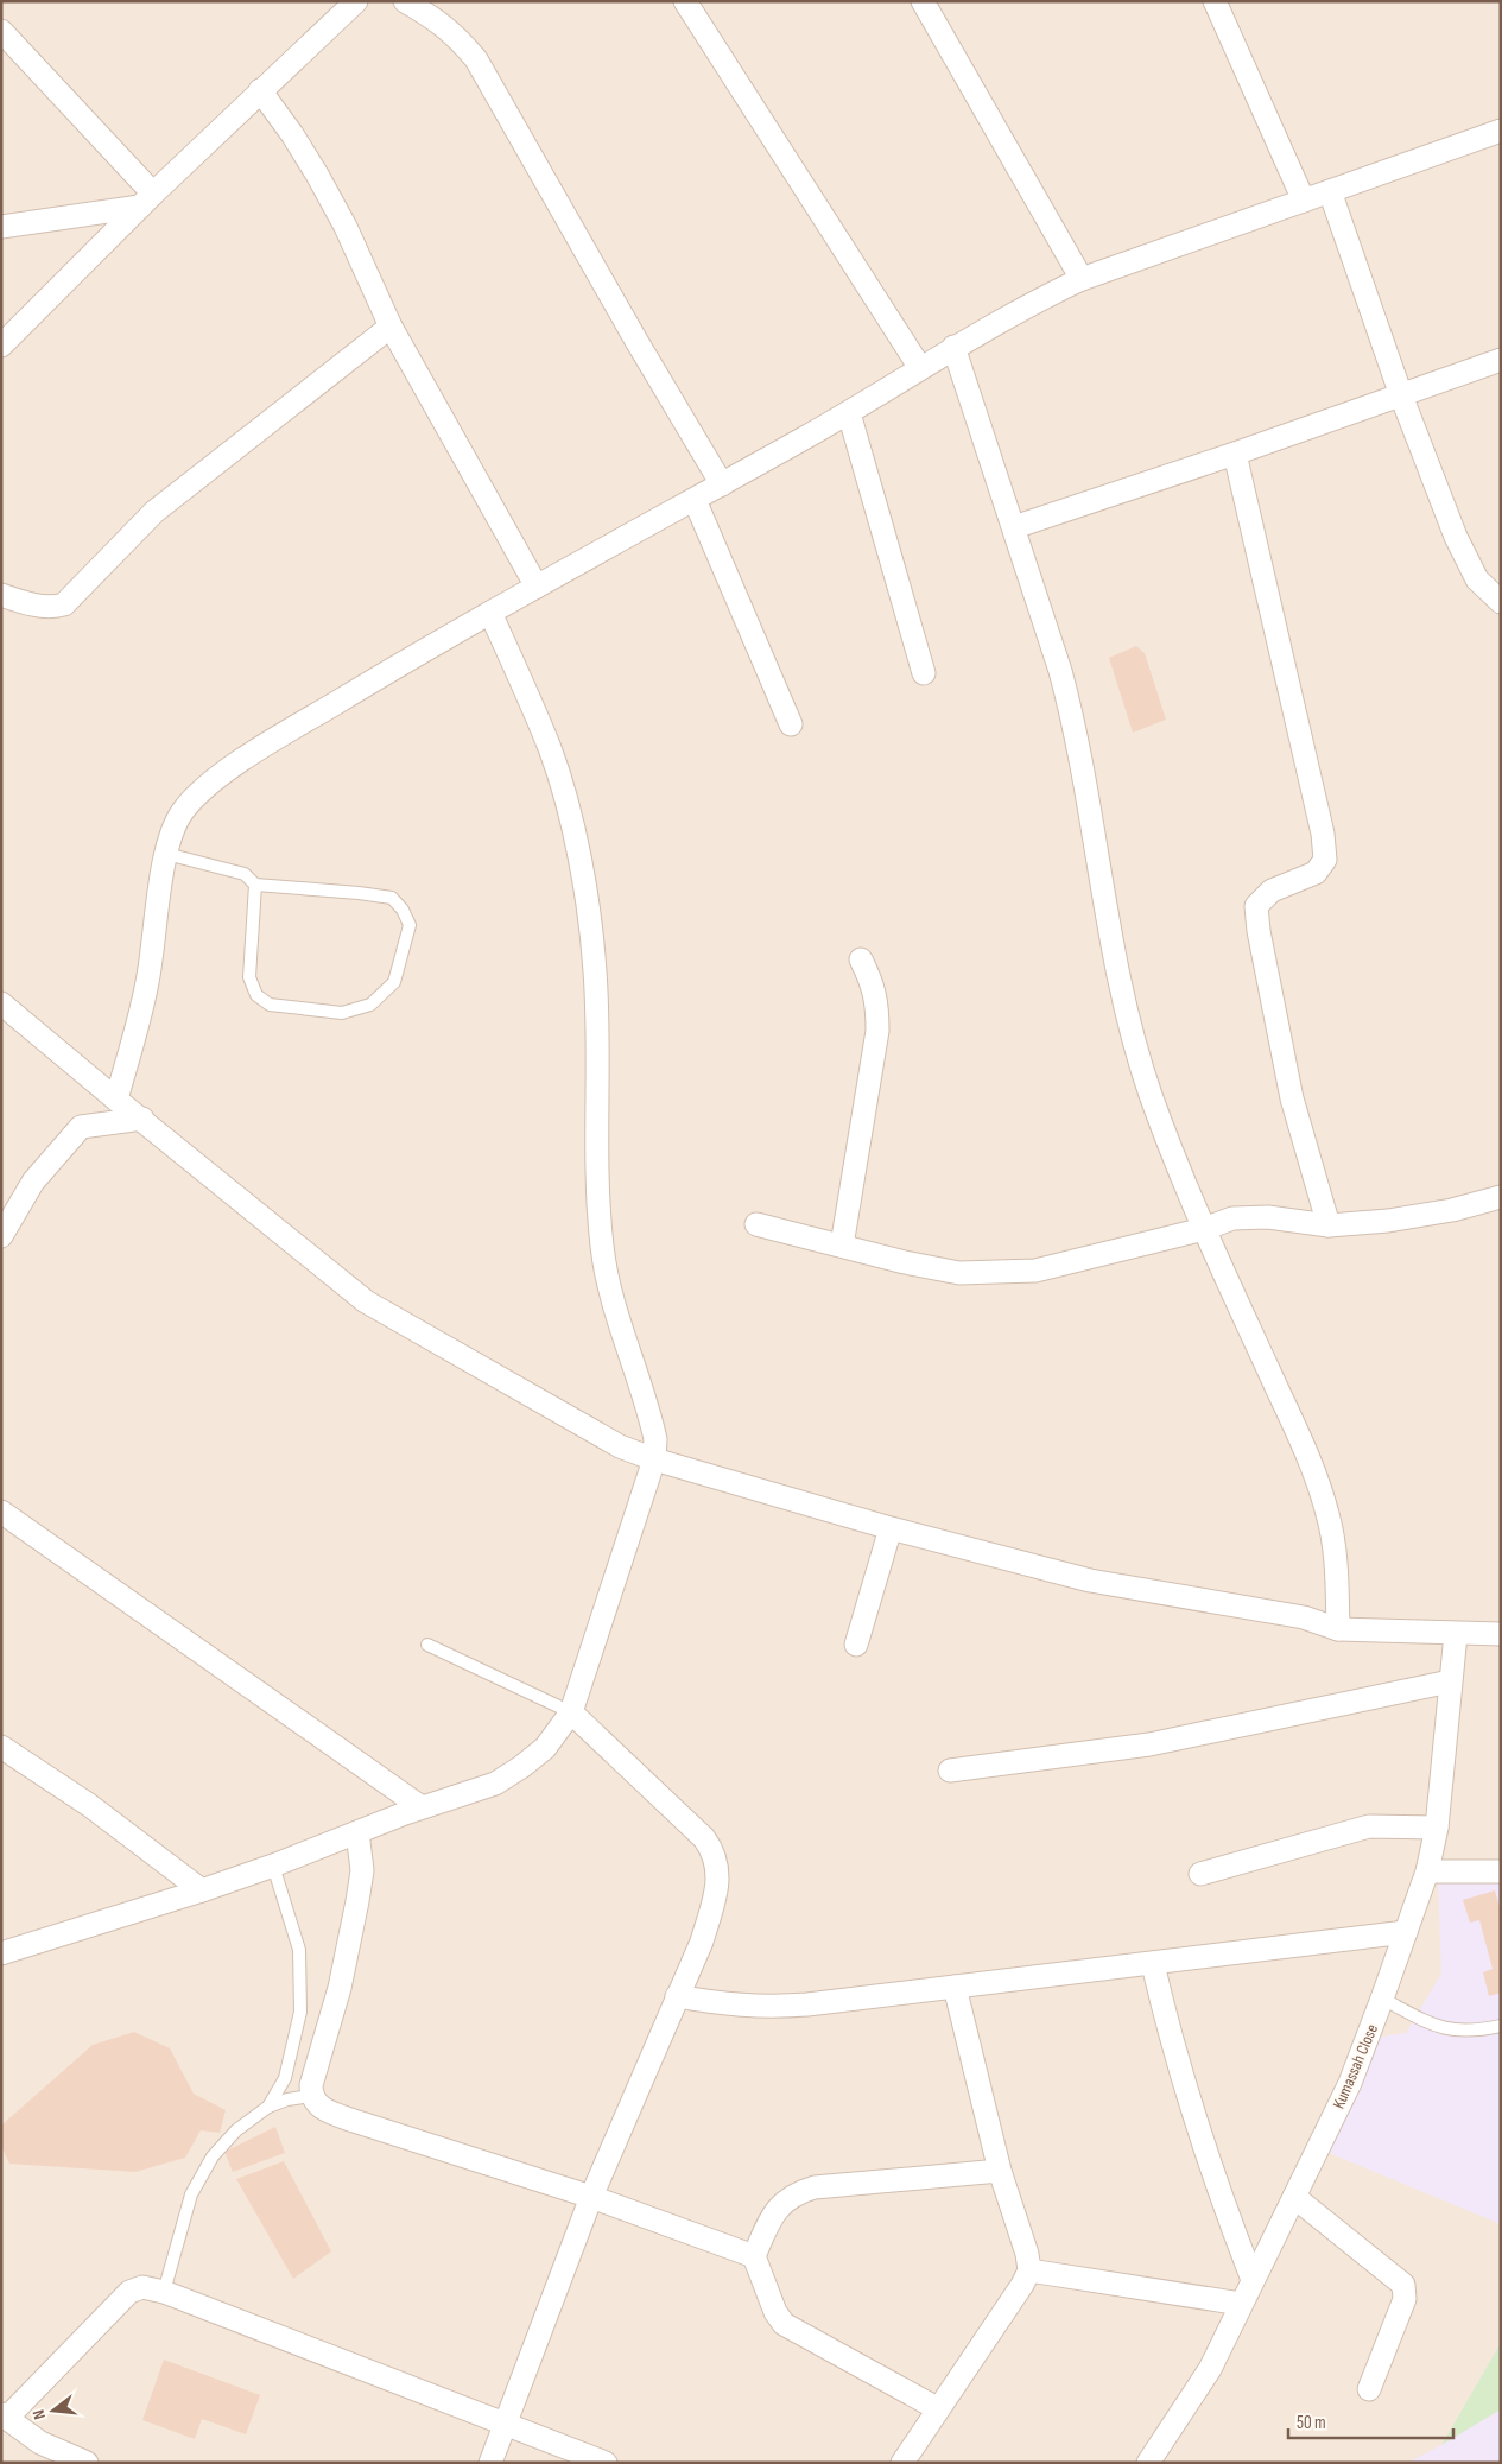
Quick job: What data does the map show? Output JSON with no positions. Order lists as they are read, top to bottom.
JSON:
{
  "streets": {
    "street": ["Kumassah Close"]
  },
  "scale_bar": "50 m",
  "north": "left"
}
